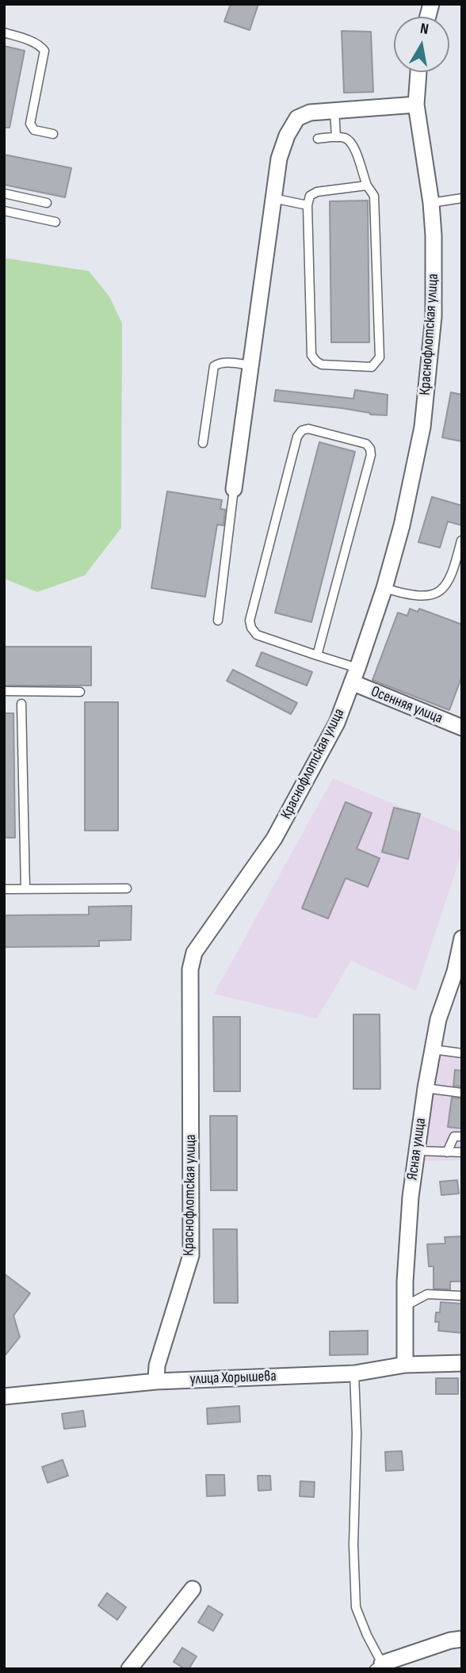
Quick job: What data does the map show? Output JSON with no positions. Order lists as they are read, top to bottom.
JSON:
{
  "streets": {
    "street": [
      "Краснофлотская улица",
      "Осенняя улица",
      "Ясная улица",
      "улица Хорышева"
    ]
  },
  "crossings": [
    ["Краснофлотская улица", "Осенняя улица"],
    ["Краснофлотская улица", "улица Хорышева"],
    ["Ясная улица", "улица Хорышева"]
  ],
  "north": "top"
}
